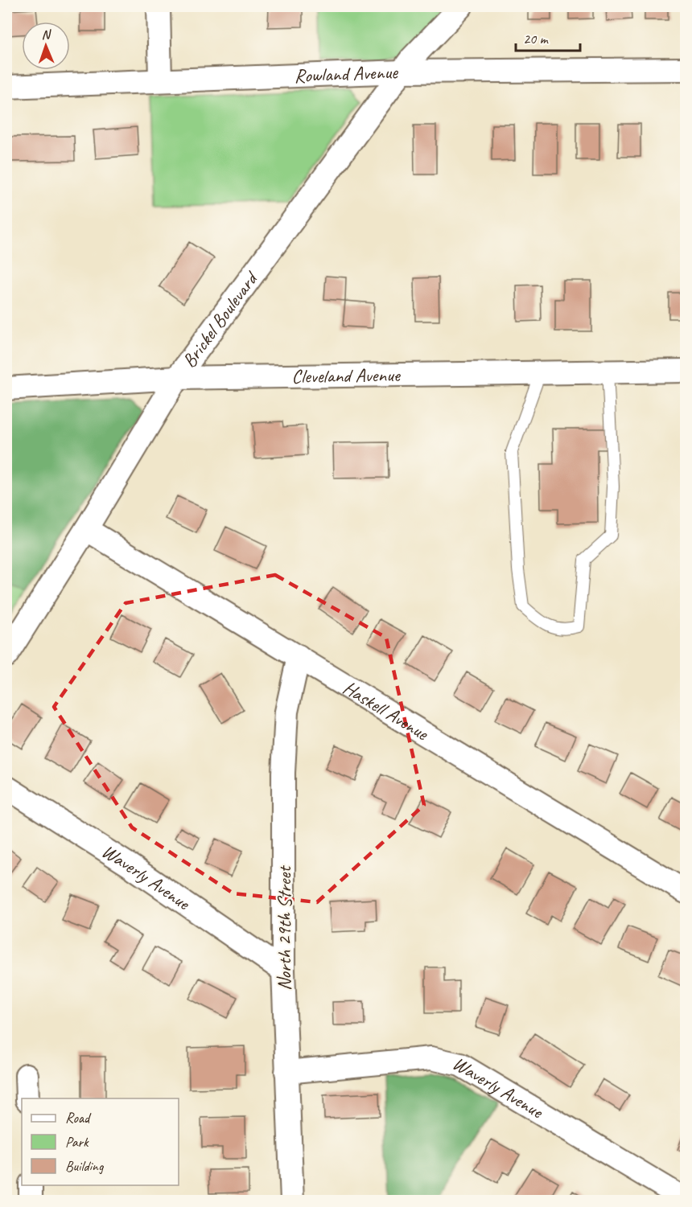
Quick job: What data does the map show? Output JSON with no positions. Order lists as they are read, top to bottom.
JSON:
{
  "streets": {
    "street": [
      "Rowland Avenue",
      "Brickel Boulevard",
      "Cleveland Avenue",
      "Haskell Avenue",
      "Waverly Avenue",
      "North 29th Street"
    ]
  },
  "crossings": [
    ["Rowland Avenue", "Brickel Boulevard"],
    ["Brickel Boulevard", "Cleveland Avenue"],
    ["Brickel Boulevard", "Haskell Avenue"],
    ["Haskell Avenue", "North 29th Street"],
    ["Waverly Avenue", "North 29th Street"]
  ],
  "legend": ["Road", "Park", "Building"],
  "scale_bar": "20 m",
  "north": "top"
}
